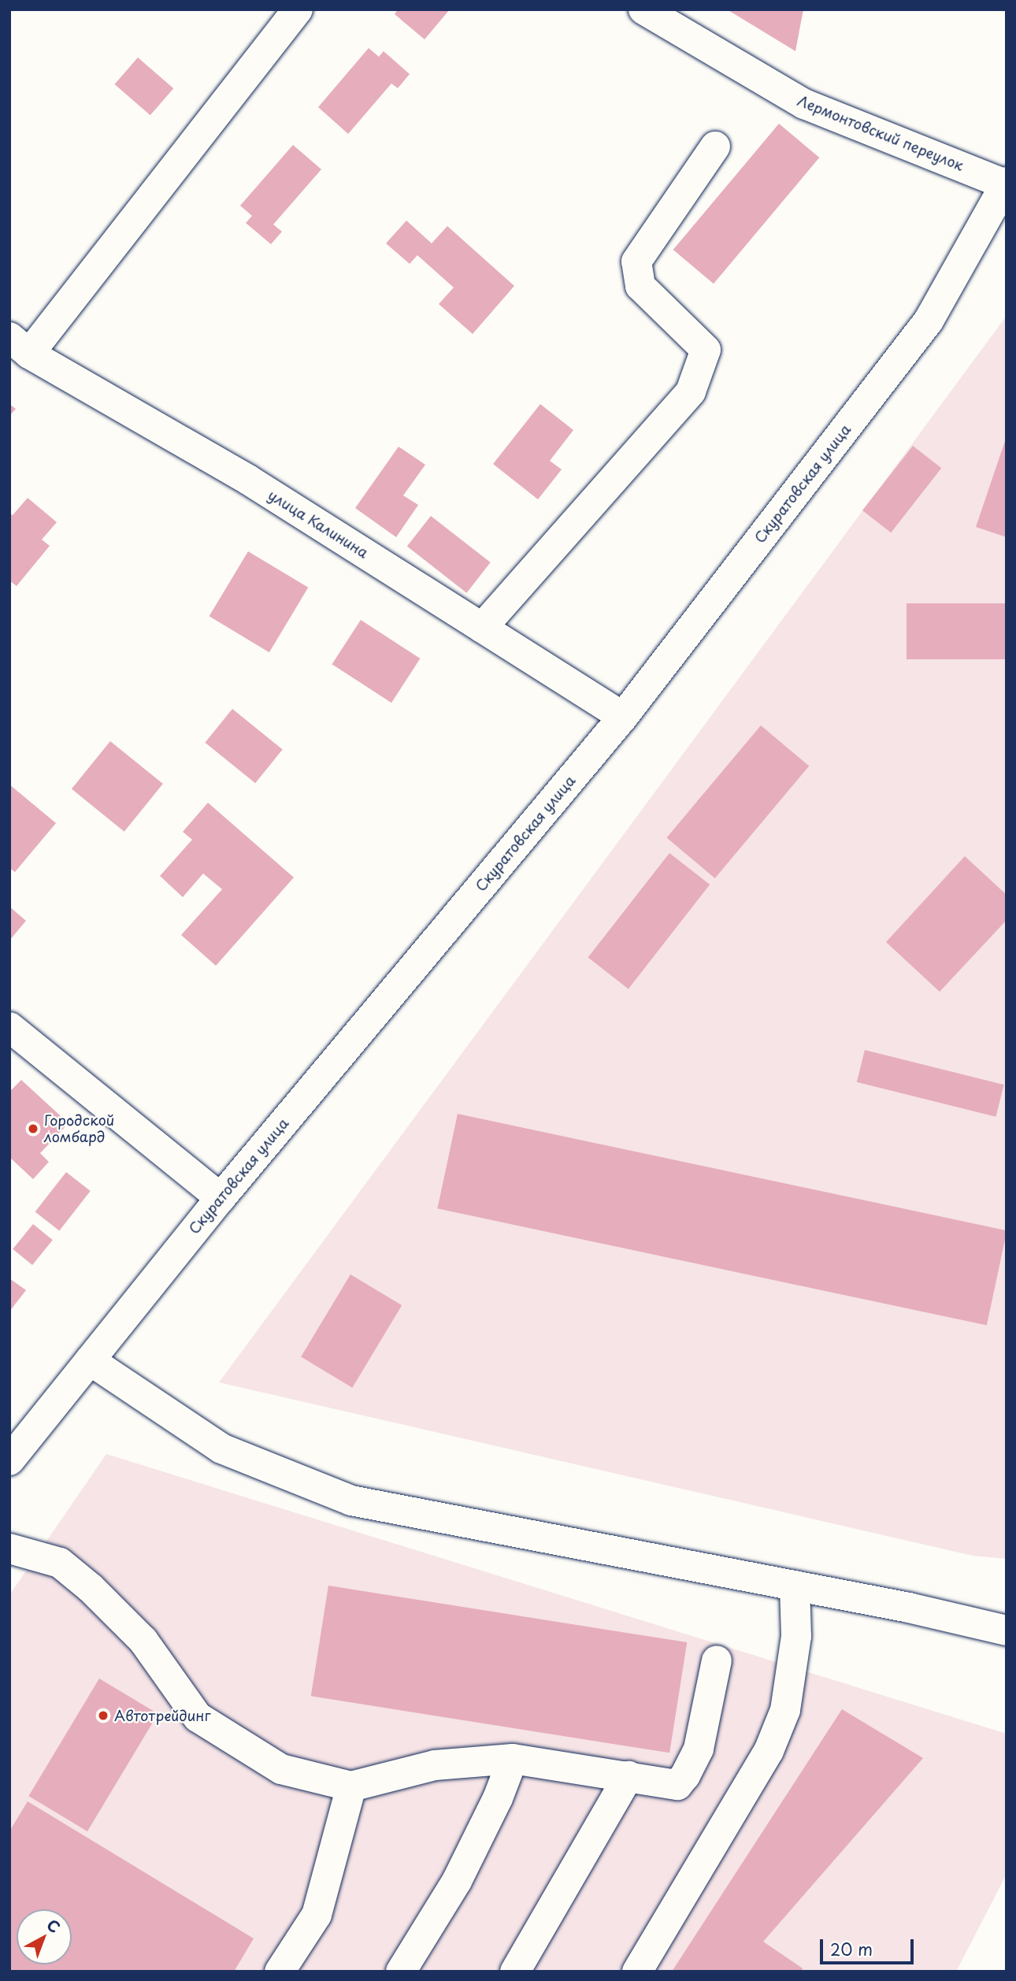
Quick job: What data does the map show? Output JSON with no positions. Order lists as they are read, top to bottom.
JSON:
{
  "streets": {
    "street": ["Лермонтовский переулок", "Скуратовская улица", "улица Калинина"]
  },
  "crossings": [
    ["Лермонтовский переулок", "Скуратовская улица"],
    ["Скуратовская улица", "улица Калинина"]
  ],
  "places": ["Городской ломбард", "Автотрейдинг"],
  "scale_bar": "20 m",
  "north": "top right"
}
